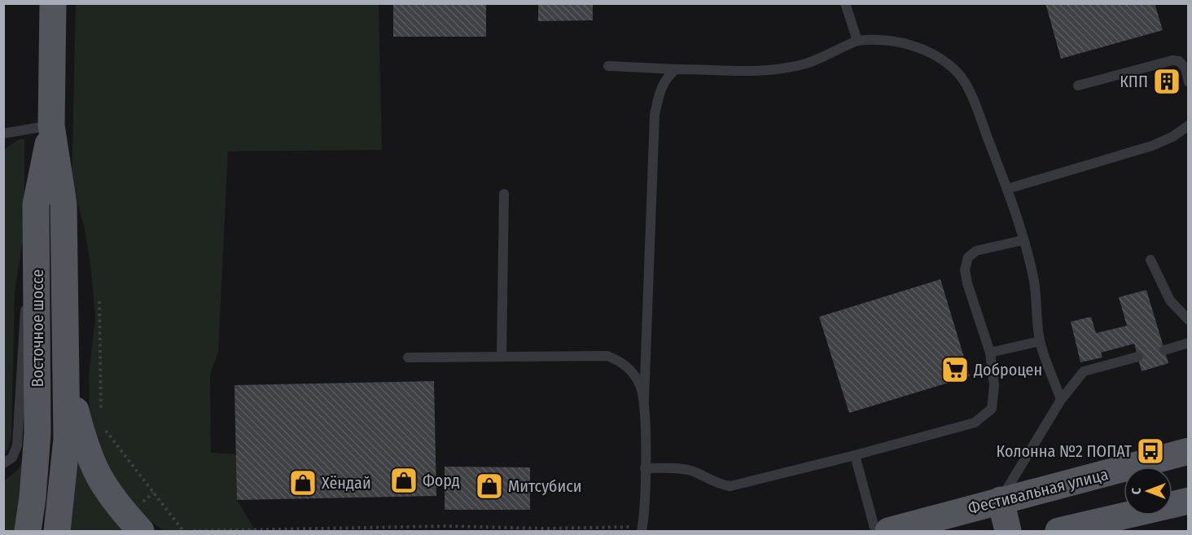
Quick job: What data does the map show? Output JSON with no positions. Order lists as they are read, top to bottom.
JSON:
{
  "streets": {
    "main road": ["Восточное шоссе", "Фестивальная улица"]
  },
  "places": {
    "building": ["КПП"],
    "supermarket": ["Доброцен"],
    "bus stop": ["Колонна №2 ПОПАТ"],
    "shop": ["Форд", "Хёндай", "Митсубиси"]
  },
  "north": "left"
}
